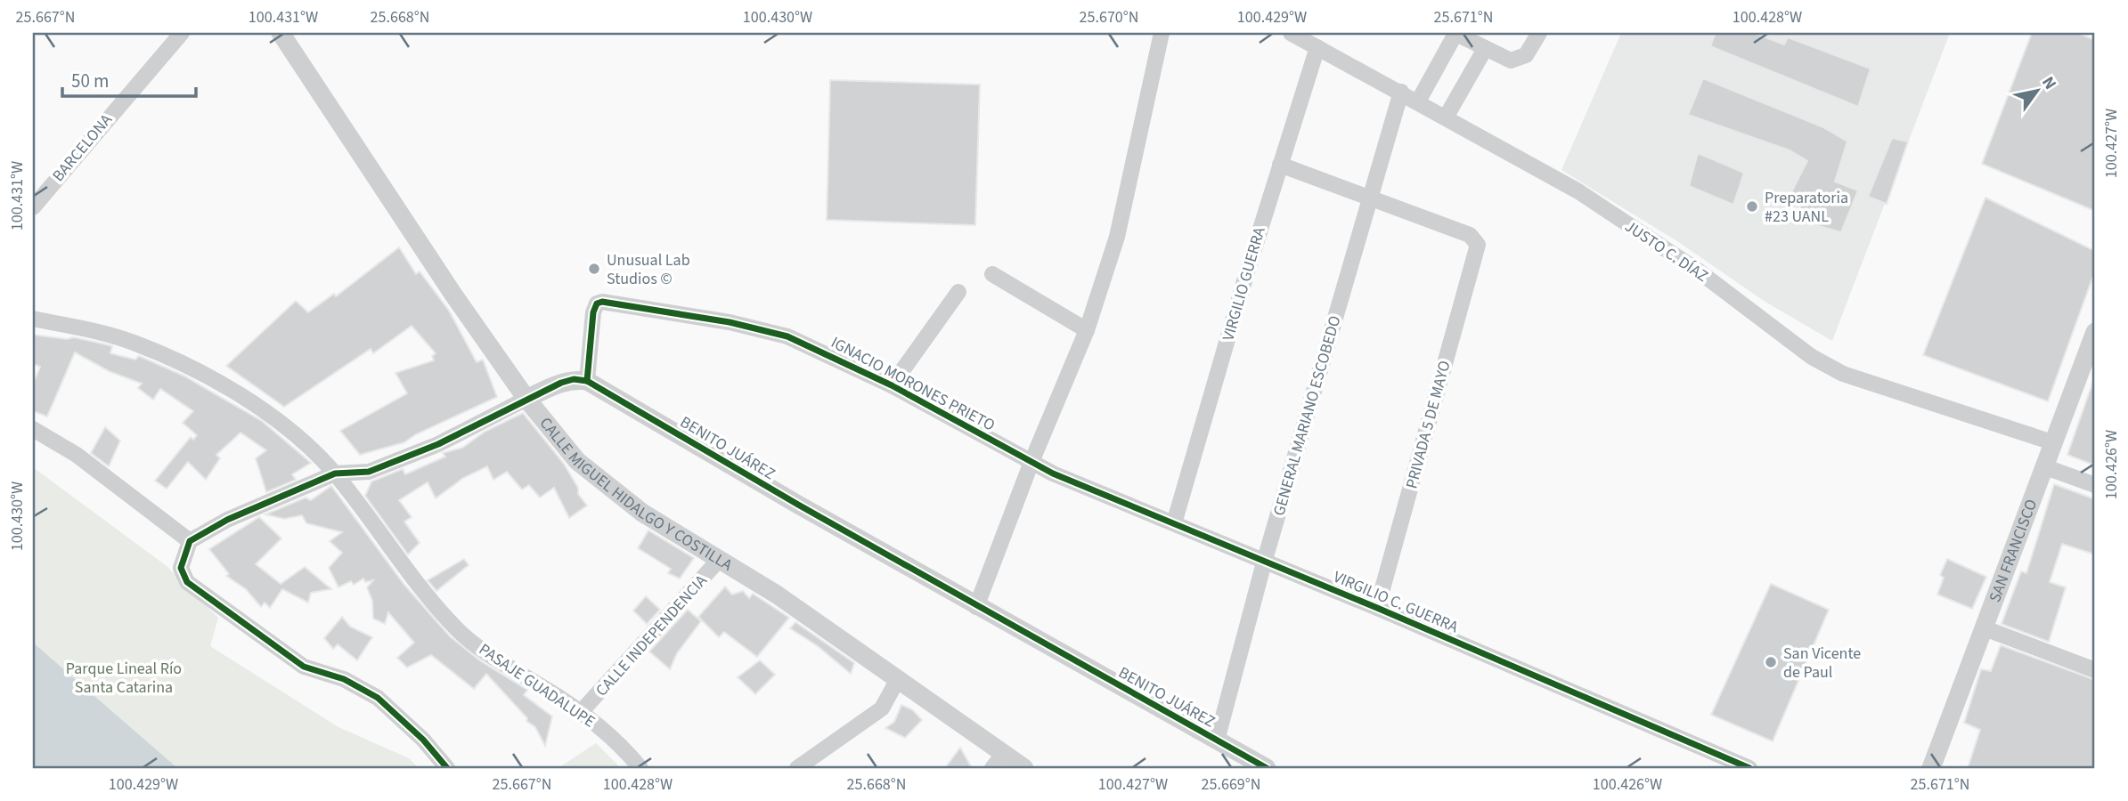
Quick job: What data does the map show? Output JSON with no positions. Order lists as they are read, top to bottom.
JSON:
{
  "streets": {
    "street": [
      "BARCELONA",
      "JUSTO C. DÍAZ",
      "VIRGILIO GUERRA",
      "IGNACIO MORONES PRIETO",
      "GENERAL MARIANO ESCOBEDO",
      "PRIVADA 5 DE MAYO",
      "BENITO JUÁREZ",
      "CALLE MIGUEL HIDALGO Y COSTILLA",
      "SAN FRANCISCO",
      "VIRGILIO C. GUERRA",
      "CALLE INDEPENDENCIA",
      "PASAJE GUADALUPE"
    ]
  },
  "crossings": [
    ["JUSTO C. DÍAZ", "VIRGILIO GUERRA"],
    ["JUSTO C. DÍAZ", "GENERAL MARIANO ESCOBEDO"],
    ["JUSTO C. DÍAZ", "SAN FRANCISCO"],
    ["VIRGILIO GUERRA", "VIRGILIO C. GUERRA"],
    ["IGNACIO MORONES PRIETO", "BENITO JUÁREZ"],
    ["IGNACIO MORONES PRIETO", "VIRGILIO C. GUERRA"],
    ["GENERAL MARIANO ESCOBEDO", "PRIVADA 5 DE MAYO"],
    ["GENERAL MARIANO ESCOBEDO", "BENITO JUÁREZ"],
    ["GENERAL MARIANO ESCOBEDO", "VIRGILIO C. GUERRA"],
    ["PRIVADA 5 DE MAYO", "VIRGILIO C. GUERRA"],
    ["CALLE MIGUEL HIDALGO Y COSTILLA", "CALLE INDEPENDENCIA"],
    ["CALLE INDEPENDENCIA", "PASAJE GUADALUPE"]
  ],
  "parks": ["Parque Lineal Río Santa Catarina"],
  "places": ["Preparatoria #23 UANL", "Unusual Lab Studios ©", "San Vicente de Paul"],
  "scale_bar": "50 m",
  "north": "top right",
  "coordinates": [
    "25.667°N",
    "100.431°W",
    "25.668°N",
    "100.430°W",
    "25.670°N",
    "100.429°W",
    "25.671°N",
    "100.428°W",
    "100.427°W",
    "100.426°W",
    "25.669°N"
  ]
}
